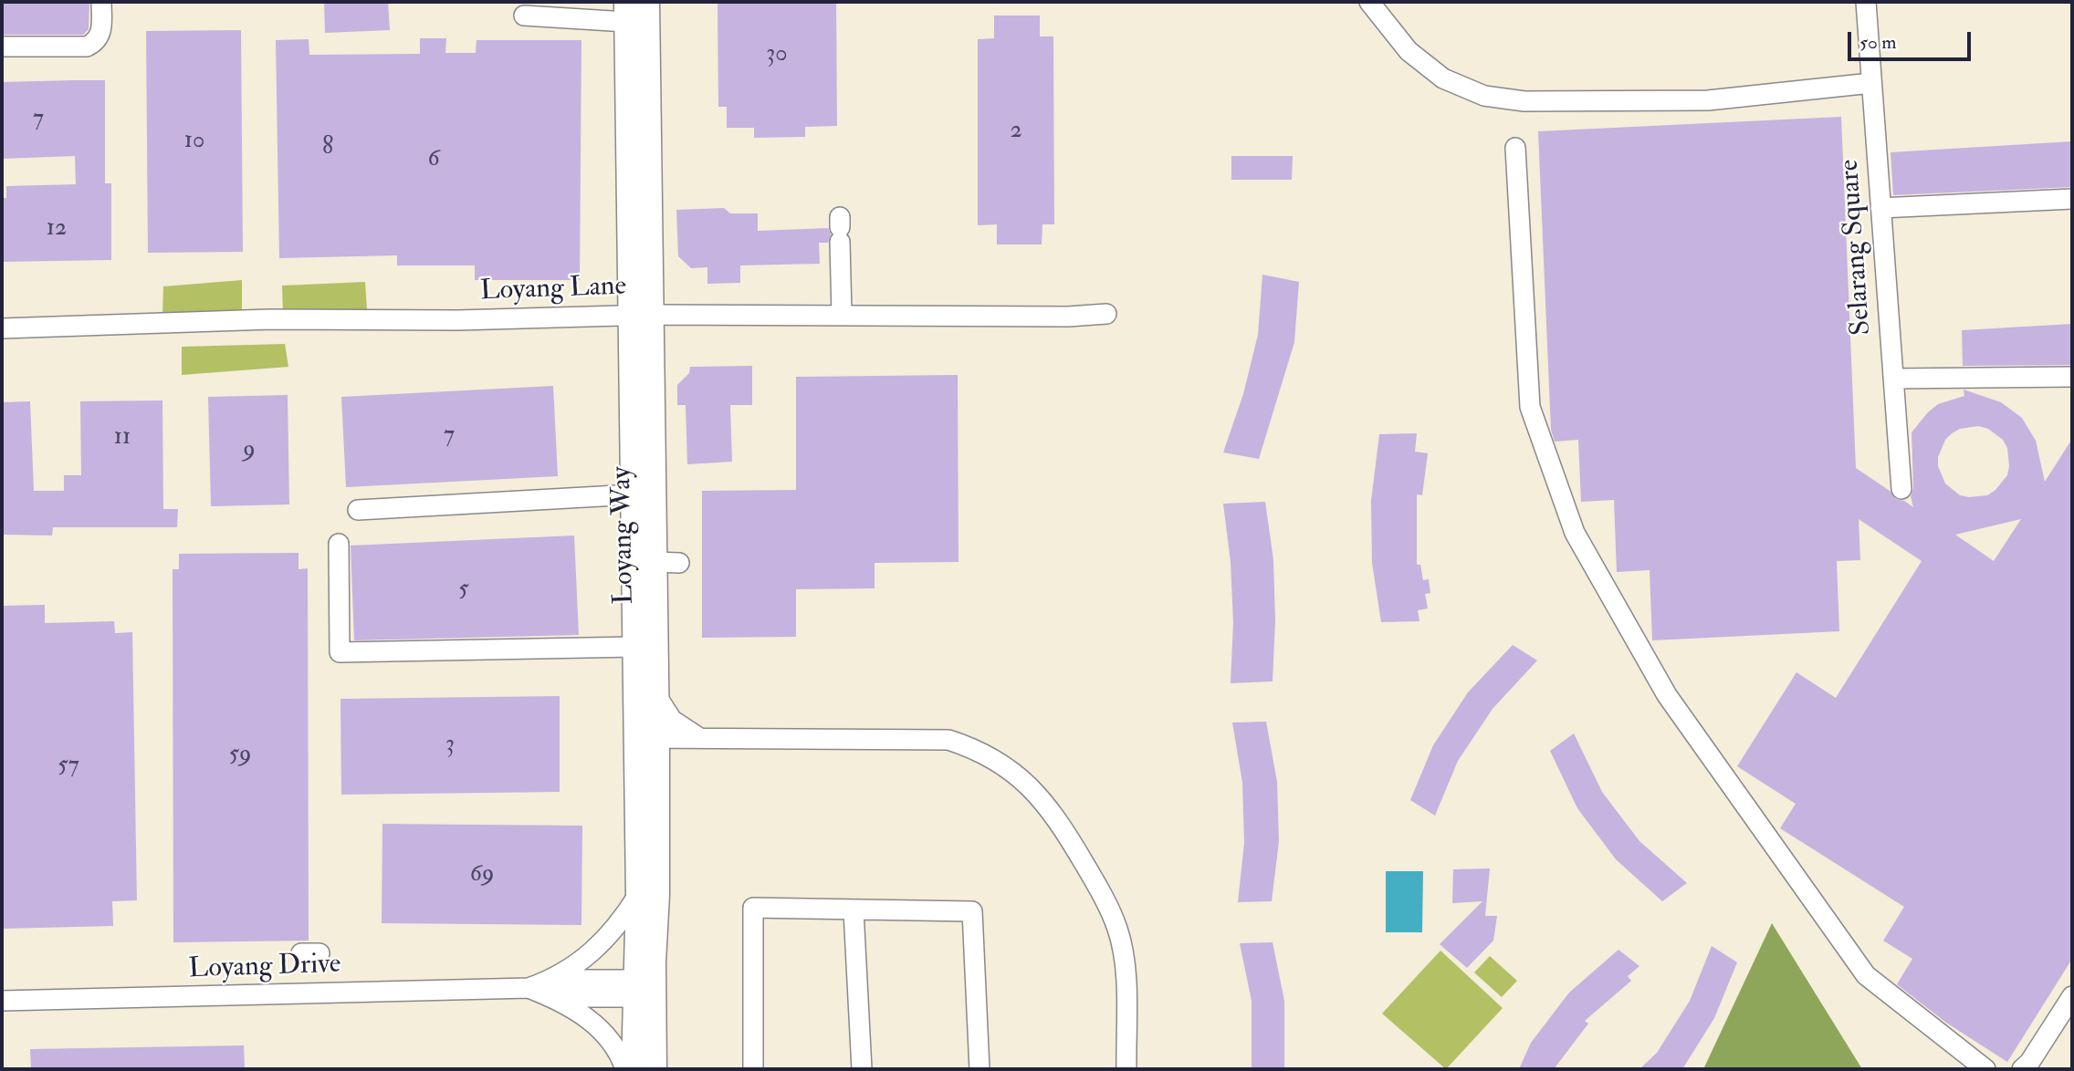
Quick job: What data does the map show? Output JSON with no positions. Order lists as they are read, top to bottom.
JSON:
{
  "streets": {
    "main road": ["Loyang Way"],
    "street": ["Selarang Square", "Loyang Lane", "Loyang Drive"]
  },
  "crossings": [
    ["Loyang Lane", "Loyang Way"],
    ["Loyang Way", "Loyang Drive"]
  ],
  "house_numbers": [
    "30",
    "7",
    "2",
    "10",
    "8",
    "6",
    "12",
    "7",
    "11",
    "9",
    "5",
    "3",
    "59",
    "57",
    "69"
  ],
  "scale_bar": "50 m"
}
